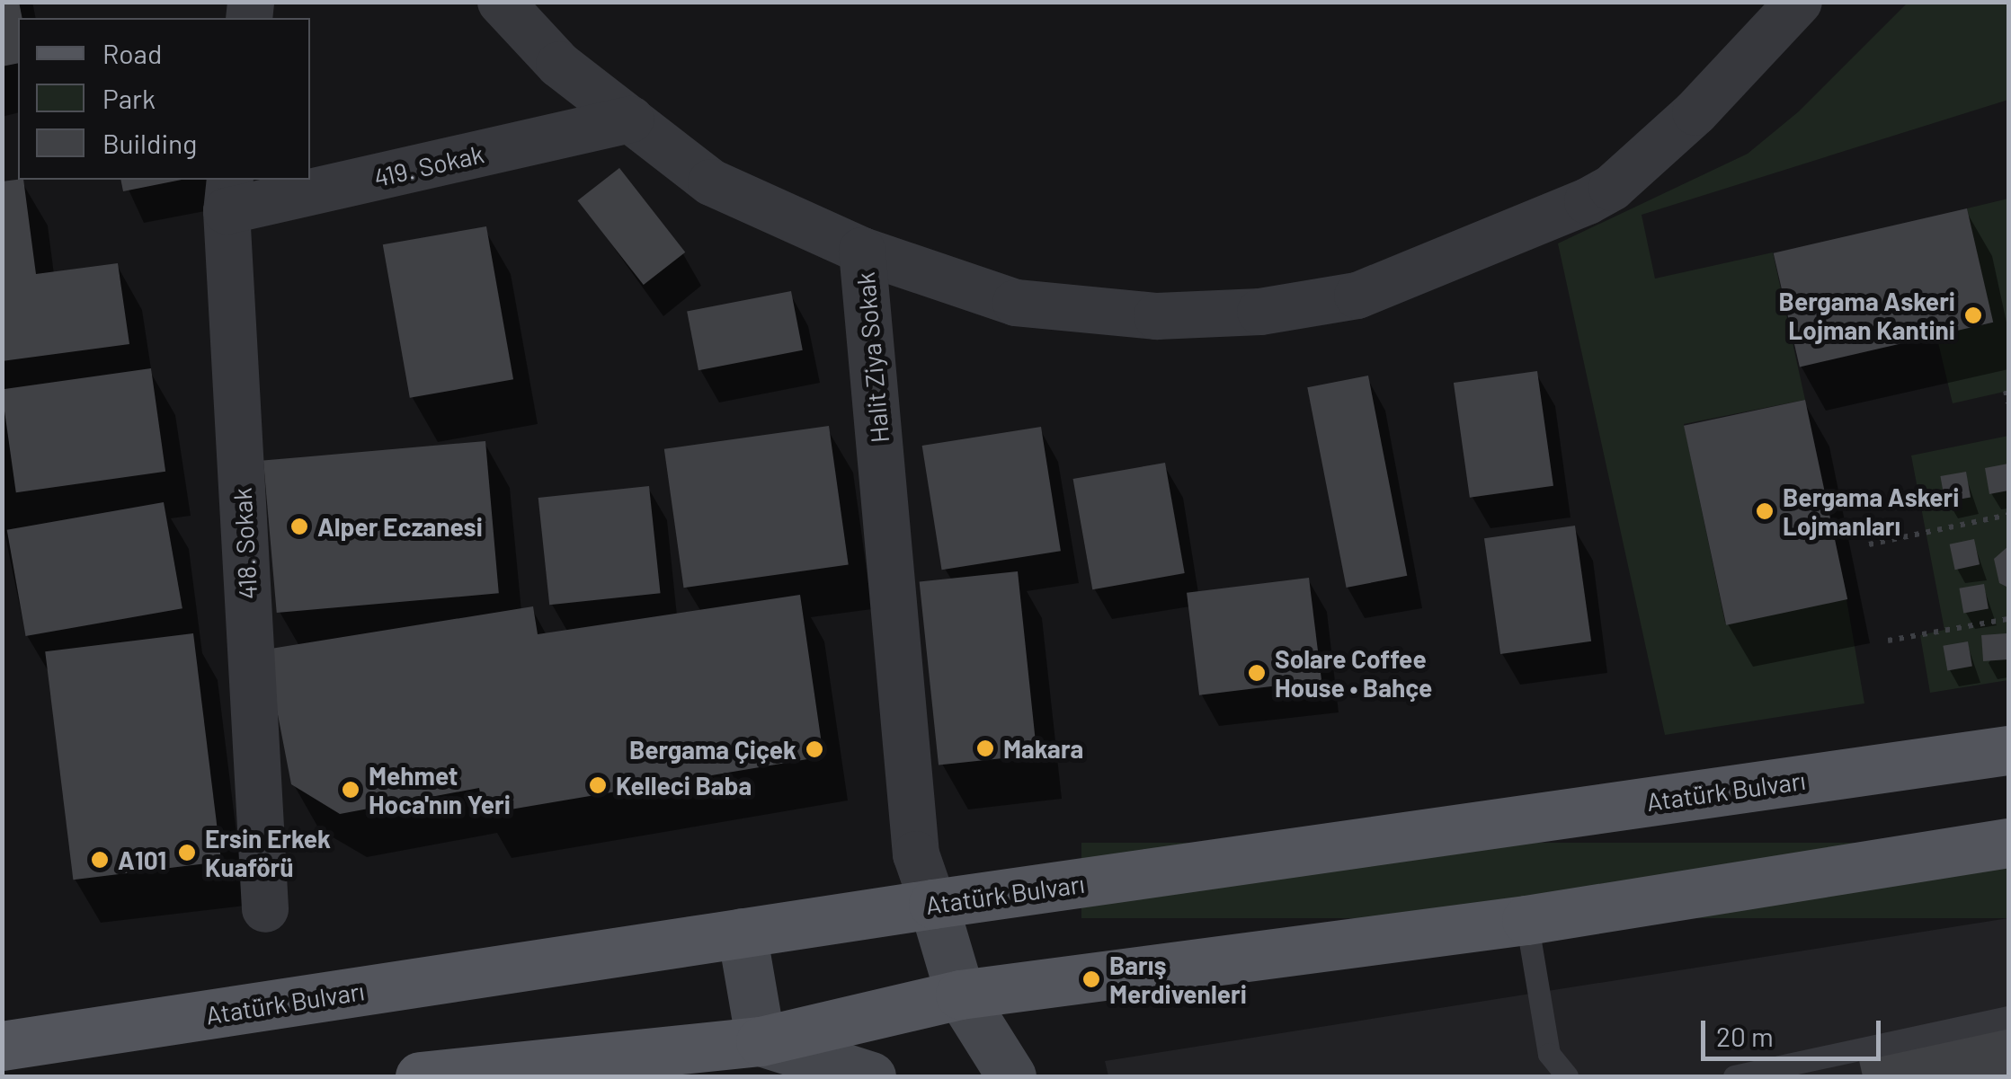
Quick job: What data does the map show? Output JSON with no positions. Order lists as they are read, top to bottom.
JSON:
{
  "streets": {
    "main road": ["Atatürk Bulvarı"],
    "street": ["419. Sokak", "Halit Ziya Sokak", "418. Sokak"]
  },
  "crossings": [
    ["419. Sokak", "Halit Ziya Sokak"],
    ["419. Sokak", "418. Sokak"],
    ["Halit Ziya Sokak", "Atatürk Bulvarı"]
  ],
  "places": [
    "Bergama Askeri Lojman Kantini",
    "Bergama Askeri Lojmanları",
    "Alper Eczanesi",
    "Solare Coffee House • Bahçe",
    "Makara",
    "Bergama Çiçek",
    "Kelleci Baba",
    "Mehmet Hoca'nın Yeri",
    "Ersin Erkek Kuaförü",
    "A101",
    "Barış Merdivenleri"
  ],
  "legend": ["Road", "Park", "Building"],
  "scale_bar": "20 m"
}
